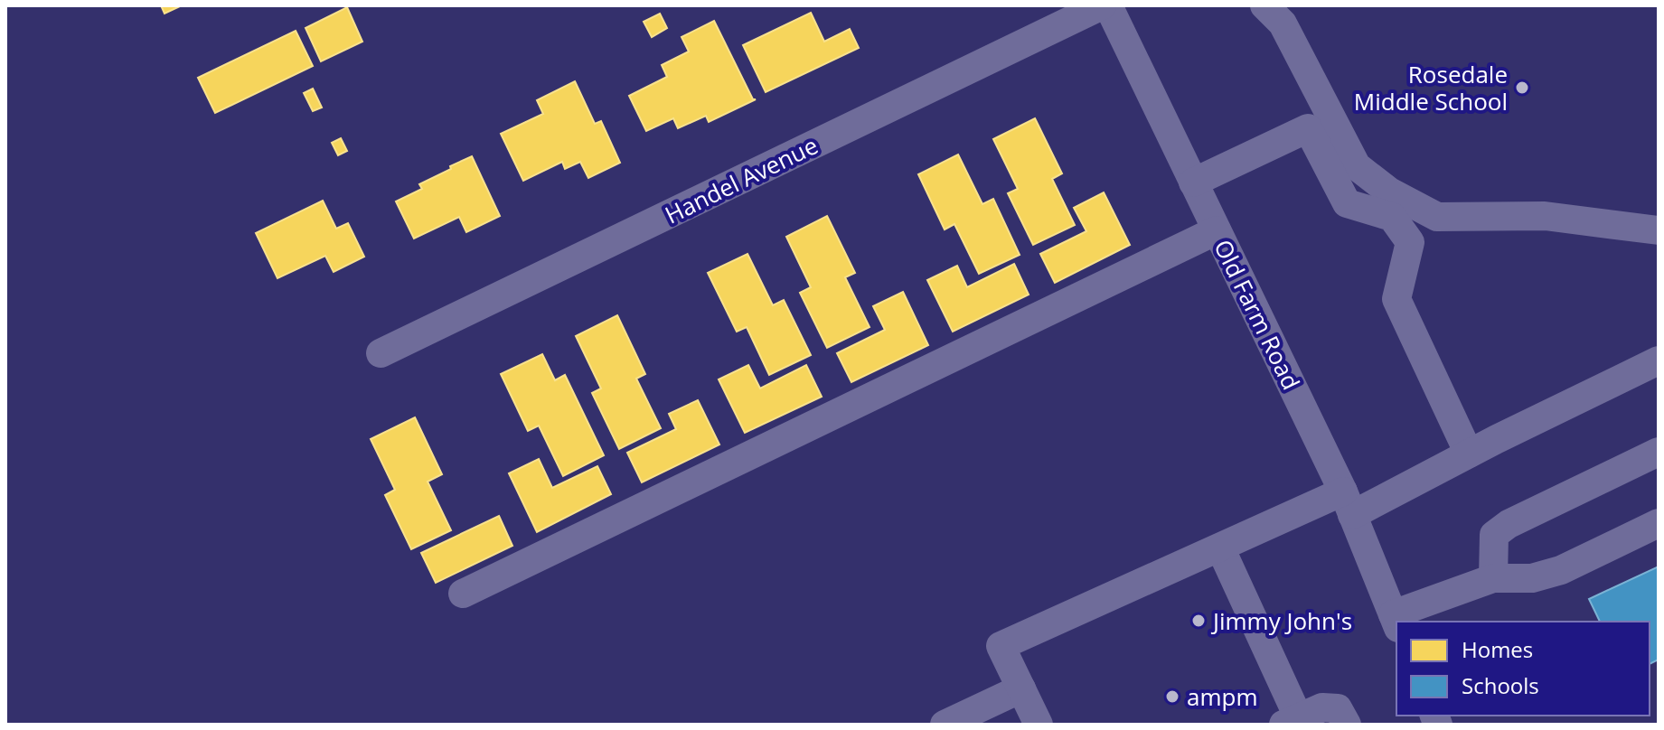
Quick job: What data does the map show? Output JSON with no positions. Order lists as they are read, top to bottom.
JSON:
{
  "streets": {
    "street": ["Handel Avenue", "Old Farm Road"]
  },
  "places": ["Rosedale Middle School", "Jimmy John's", "ampm"],
  "legend": ["Homes", "Schools"]
}
